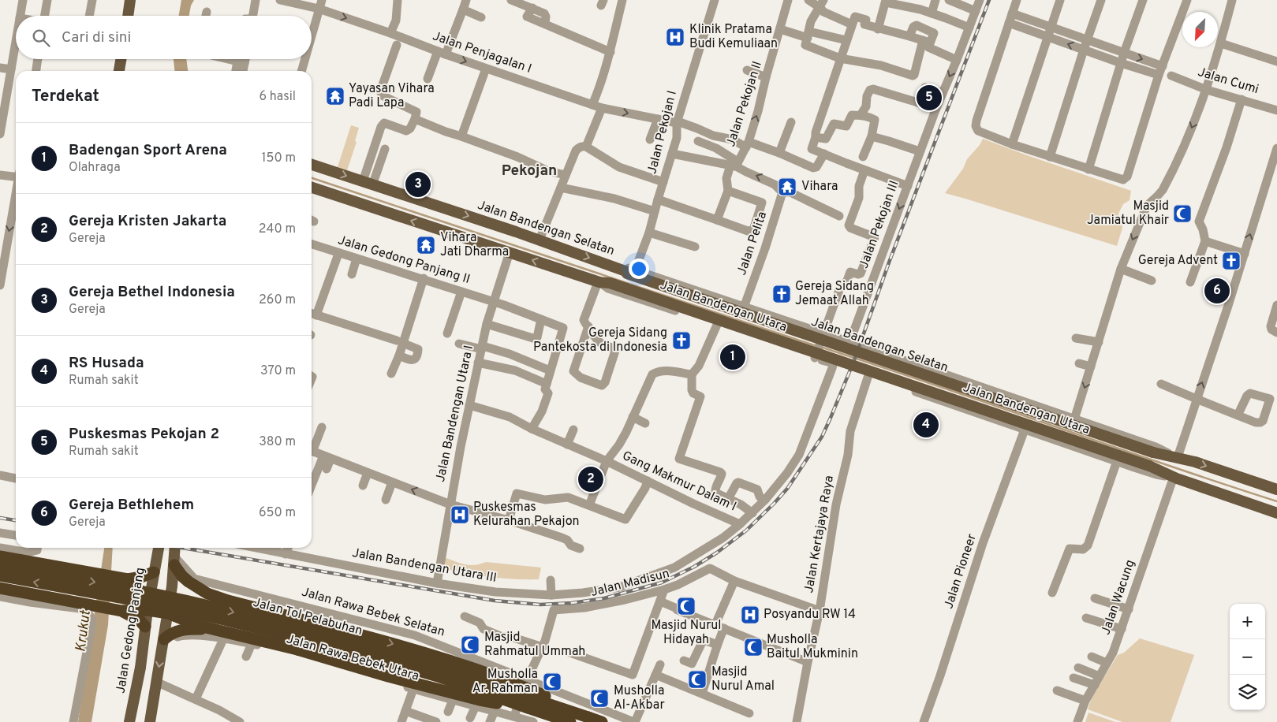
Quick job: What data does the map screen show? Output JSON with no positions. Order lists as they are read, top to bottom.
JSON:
{
  "streets": {
    "highway": ["Jalan Tol Pelabuhan"],
    "main road": ["Jalan Bandengan Selatan", "Jalan Bandengan Utara", "Jalan Gedong Panjang"],
    "street": [
      "Jalan Penjagalan I",
      "Jalan Cumi",
      "Jalan Pekojan II",
      "Jalan Pekojan I",
      "Jalan Pekojan III",
      "Jalan Pelita",
      "Jalan Gedong Panjang II",
      "Jalan Bandengan Utara I",
      "Gang Makmur Dalam I",
      "Jalan Kertajaya Raya",
      "Jalan Bandengan Utara III",
      "Jalan Pioneer",
      "Jalan Madisun",
      "Jalan Wacung",
      "Jalan Rawa Bebek Selatan",
      "Jalan Rawa Bebek Utara"
    ]
  },
  "crossings": [
    ["Jalan Penjagalan I", "Jalan Pekojan II"],
    ["Jalan Penjagalan I", "Jalan Pekojan I"],
    ["Jalan Pekojan II", "Jalan Pelita"],
    ["Jalan Pekojan I", "Jalan Bandengan Selatan"],
    ["Jalan Pekojan III", "Jalan Bandengan Selatan"],
    ["Jalan Bandengan Selatan", "Jalan Kertajaya Raya"],
    ["Jalan Gedong Panjang II", "Jalan Bandengan Utara I"],
    ["Jalan Bandengan Utara", "Jalan Bandengan Utara I"],
    ["Jalan Bandengan Utara", "Jalan Kertajaya Raya"],
    ["Jalan Bandengan Utara", "Jalan Pioneer"],
    ["Jalan Bandengan Utara", "Jalan Wacung"],
    ["Jalan Bandengan Utara I", "Gang Makmur Dalam I"],
    ["Jalan Bandengan Utara I", "Jalan Bandengan Utara III"],
    ["Gang Makmur Dalam I", "Jalan Bandengan Utara III"]
  ],
  "one_way": ["Jalan Pekojan III"],
  "districts": ["Pekojan"],
  "water": ["Krukut"],
  "places": {
    "hospital": ["Klinik Pratama Budi Kemuliaan", "Puskesmas Kelurahan Pekajon", "Posyandu RW 14"],
    "temple": ["Yayasan Vihara Padi Lapa", "Vihara", "Vihara Jati Dharma"],
    "mosque": [
      "Masjid Jamiatul Khair",
      "Masjid Nurul Hidayah",
      "Masjid Rahmatul Ummah",
      "Musholla Baitul Mukminin",
      "Masjid Nurul Amal",
      "Musholla Ar. Rahman",
      "Musholla Al-Akbar"
    ],
    "church": ["Gereja Advent", "Gereja Sidang Jemaat Allah", "Gereja Sidang Pantekosta di Indonesia"]
  },
  "north": "bottom left",
  "page": {
    "search": "Cari di sini",
    "heading": ["Terdekat", "6 hasil"],
    "pins": [
      "5",
      "3",
      "6",
      "1",
      "4",
      "2"
    ],
    "list": [
      {
        "mark": "1",
        "name": "Badengan Sport Arena",
        "note": "Olahraga",
        "value": "150 m"
      },
      {
        "mark": "2",
        "name": "Gereja Kristen Jakarta",
        "note": "Gereja",
        "value": "240 m"
      },
      {
        "mark": "3",
        "name": "Gereja Bethel Indonesia",
        "note": "Gereja",
        "value": "260 m"
      },
      {
        "mark": "4",
        "name": "RS Husada",
        "note": "Rumah sakit",
        "value": "370 m"
      },
      {
        "mark": "5",
        "name": "Puskesmas Pekojan 2",
        "note": "Rumah sakit",
        "value": "380 m"
      },
      {
        "mark": "6",
        "name": "Gereja Bethlehem",
        "note": "Gereja",
        "value": "650 m"
      }
    ],
    "map_buttons": ["+", "−"]
  }
}
